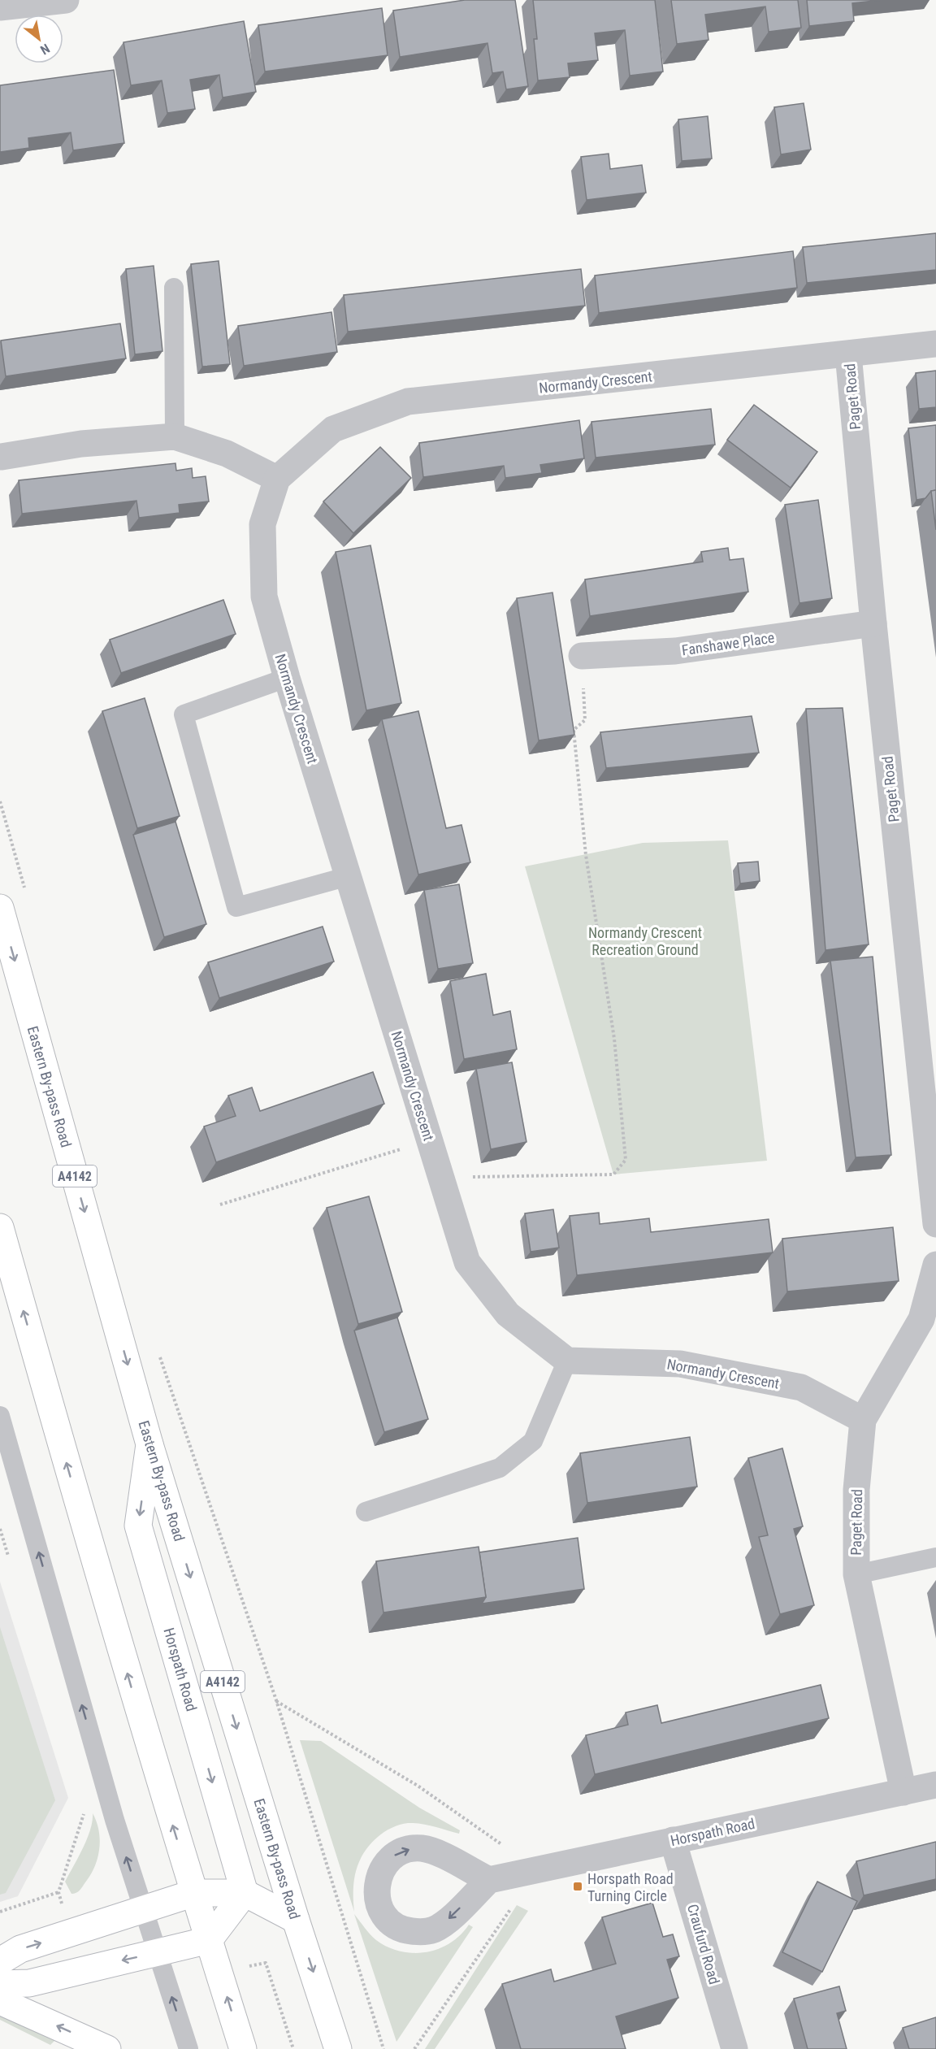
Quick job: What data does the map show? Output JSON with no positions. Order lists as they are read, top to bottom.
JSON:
{
  "streets": {
    "main road": ["Eastern By-pass Road", "A4142", "Horspath Road"],
    "street": [
      "Normandy Crescent",
      "Paget Road",
      "Fanshawe Place",
      "Craufurd Road"
    ]
  },
  "crossings": [
    ["Normandy Crescent", "Paget Road"],
    ["Paget Road", "Fanshawe Place"],
    ["Paget Road", "Horspath Road"],
    ["Eastern By-pass Road", "Horspath Road"],
    ["Horspath Road", "Craufurd Road"]
  ],
  "parks": ["Normandy Crescent Recreation Ground"],
  "places": {
    "transit": ["Horspath Road Turning Circle"]
  },
  "north": "bottom right"
}
